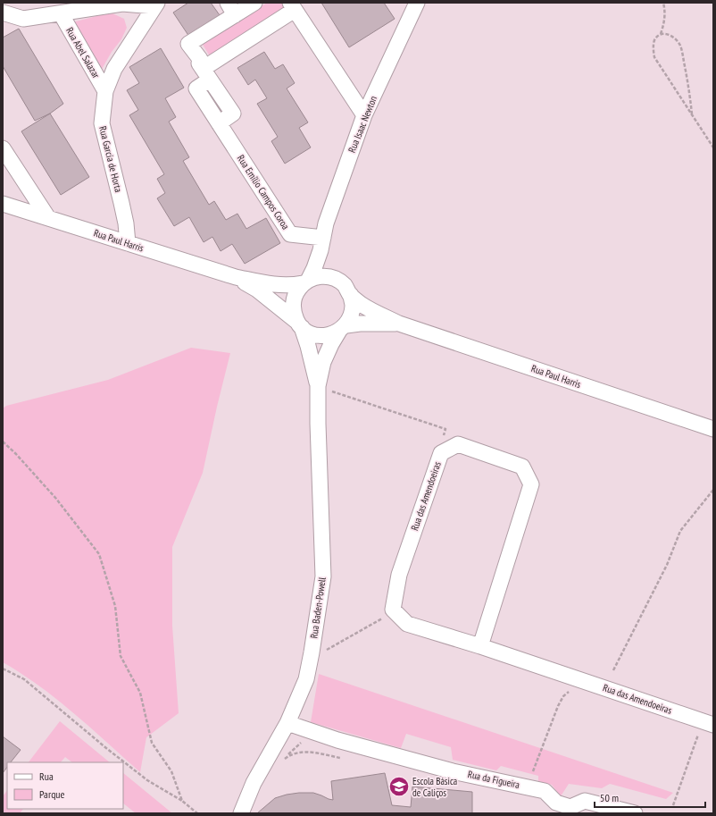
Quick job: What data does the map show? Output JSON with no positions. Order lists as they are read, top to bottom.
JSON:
{
  "streets": {
    "street": [
      "Rua Abel Salazar",
      "Rua Isaac Newton",
      "Rua Garcia de Horta",
      "Rua Emílio Campos Coroa",
      "Rua Paul Harris",
      "Rua das Amendoeiras",
      "Rua Baden-Powell",
      "Rua da Figueira"
    ]
  },
  "crossings": [
    ["Rua Abel Salazar", "Rua Garcia de Horta"],
    ["Rua Isaac Newton", "Rua Emílio Campos Coroa"],
    ["Rua Isaac Newton", "Rua Paul Harris"],
    ["Rua Garcia de Horta", "Rua Paul Harris"],
    ["Rua Baden-Powell", "Rua da Figueira"]
  ],
  "places": {
    "school or university": ["Escola Básica de Caliços"]
  },
  "legend": ["Rua", "Parque"],
  "scale_bar": "50 m"
}
